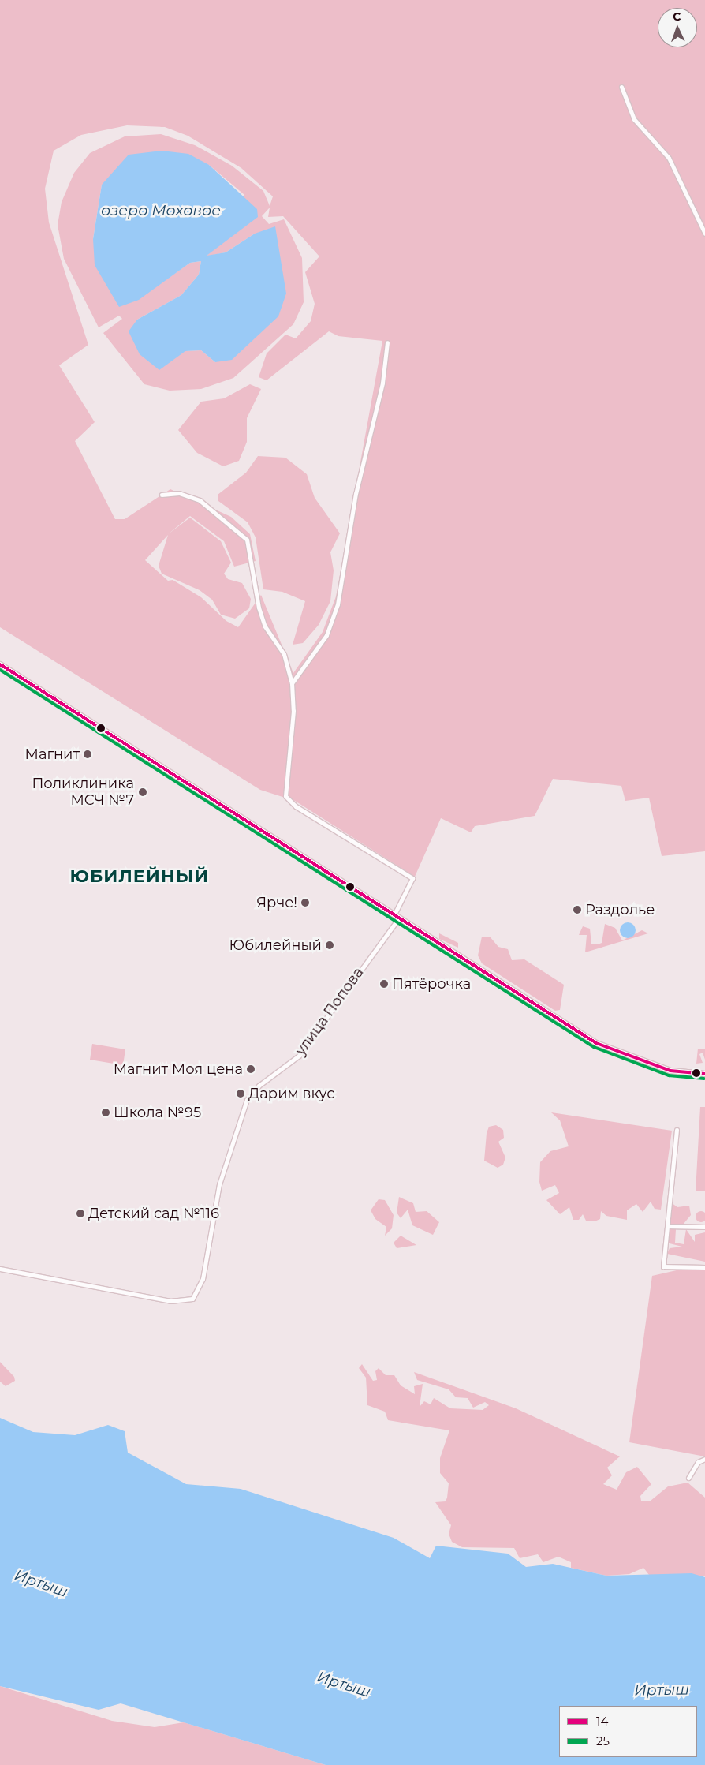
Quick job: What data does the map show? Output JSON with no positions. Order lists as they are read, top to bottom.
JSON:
{
  "streets": {
    "street": ["улица Попова"]
  },
  "districts": ["ЮБИЛЕЙНЫЙ"],
  "water": ["озеро Моховое", "Иртыш"],
  "places": [
    "Магнит",
    "Поликлиника МСЧ №7",
    "Ярче!",
    "Раздолье",
    "Юбилейный",
    "Пятёрочка",
    "Магнит Моя цена",
    "Дарим вкус",
    "Школа №95",
    "Детский сад №116"
  ],
  "lines": ["transit line 14", "transit line 25"],
  "legend": ["14", "25"],
  "north": "top"
}
